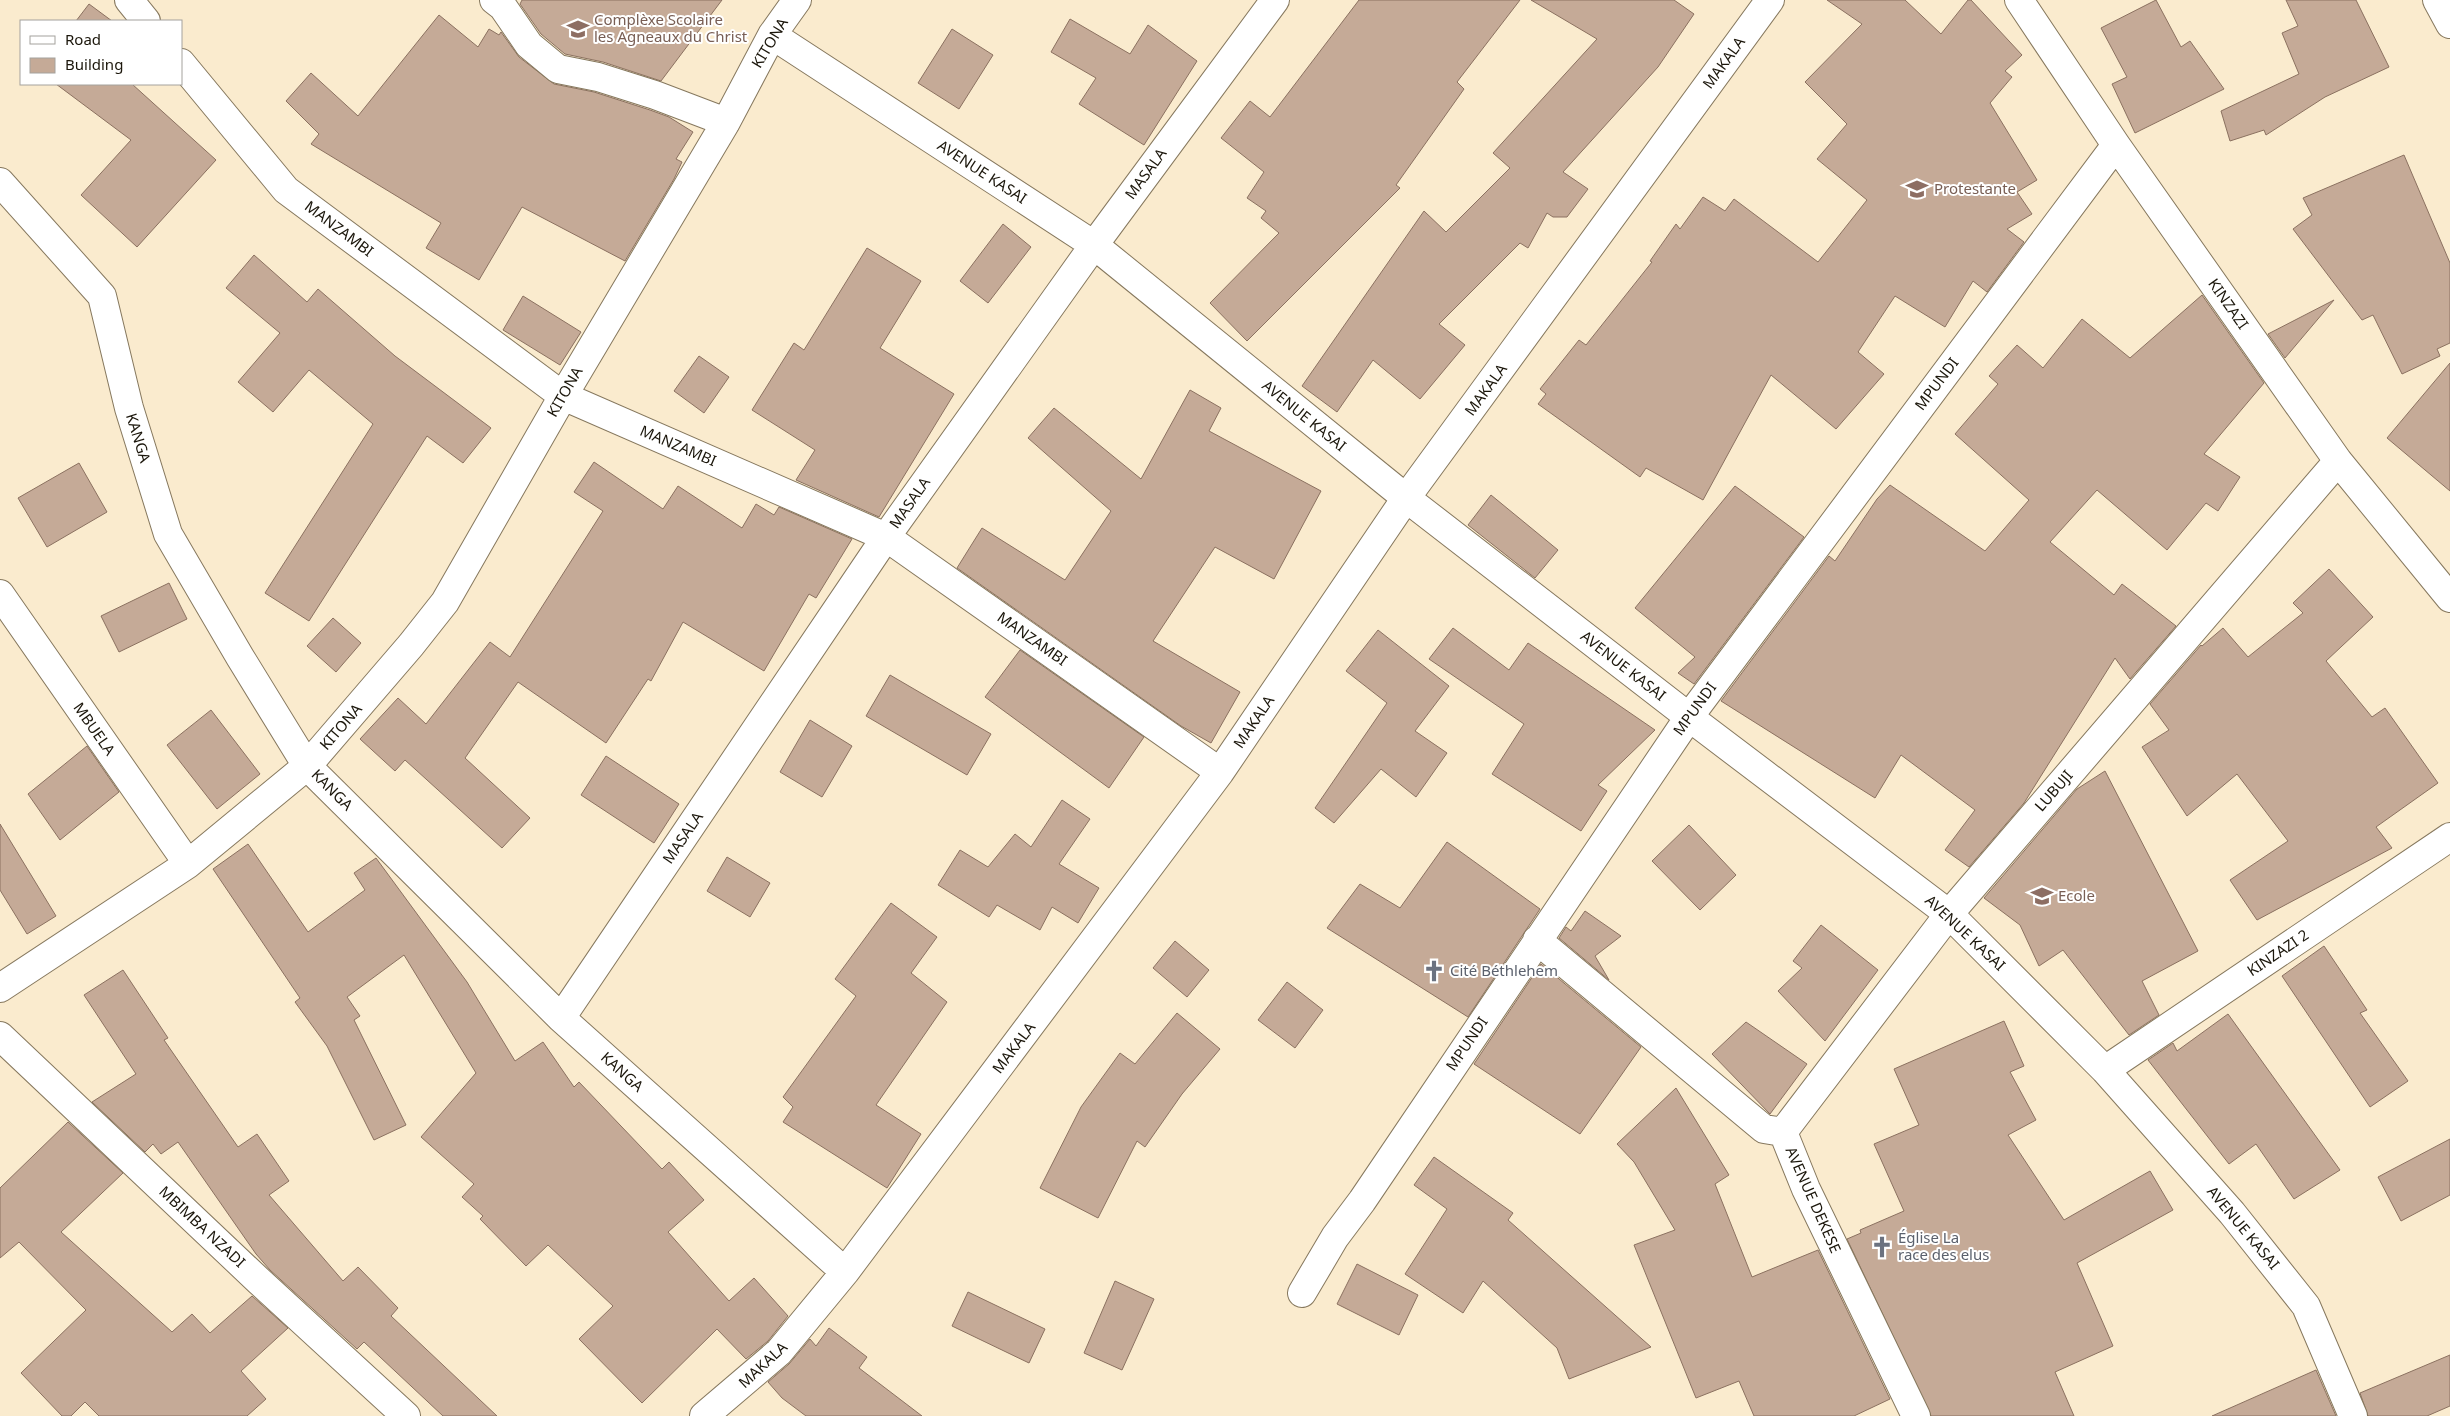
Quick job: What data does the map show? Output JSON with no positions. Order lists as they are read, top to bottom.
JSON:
{
  "streets": {
    "street": [
      "KITONA",
      "MAKALA",
      "AVENUE KASAI",
      "MASALA",
      "MANZAMBI",
      "KINZAZI",
      "MPUNDI",
      "KANGA",
      "MBUELA",
      "LUBUJI",
      "KINZAZI 2",
      "AVENUE DEKESE",
      "MBIMBA NZADI"
    ]
  },
  "crossings": [
    ["KITONA", "AVENUE KASAI"],
    ["KITONA", "MANZAMBI"],
    ["KITONA", "KANGA"],
    ["KITONA", "MBUELA"],
    ["MAKALA", "AVENUE KASAI"],
    ["MAKALA", "MANZAMBI"],
    ["MAKALA", "KANGA"],
    ["AVENUE KASAI", "MASALA"],
    ["AVENUE KASAI", "MPUNDI"],
    ["AVENUE KASAI", "LUBUJI"],
    ["AVENUE KASAI", "KINZAZI 2"],
    ["MASALA", "MANZAMBI"],
    ["MASALA", "KANGA"],
    ["KINZAZI", "MPUNDI"],
    ["KINZAZI", "LUBUJI"],
    ["MPUNDI", "AVENUE DEKESE"],
    ["LUBUJI", "AVENUE DEKESE"]
  ],
  "places": {
    "school or university": ["Complèxe Scolaire les Agneaux du Christ", "Protestante", "Ecole"],
    "church": ["Cité Béthlehem", "Église La race des elus"]
  },
  "legend": ["Road", "Building"]
}
